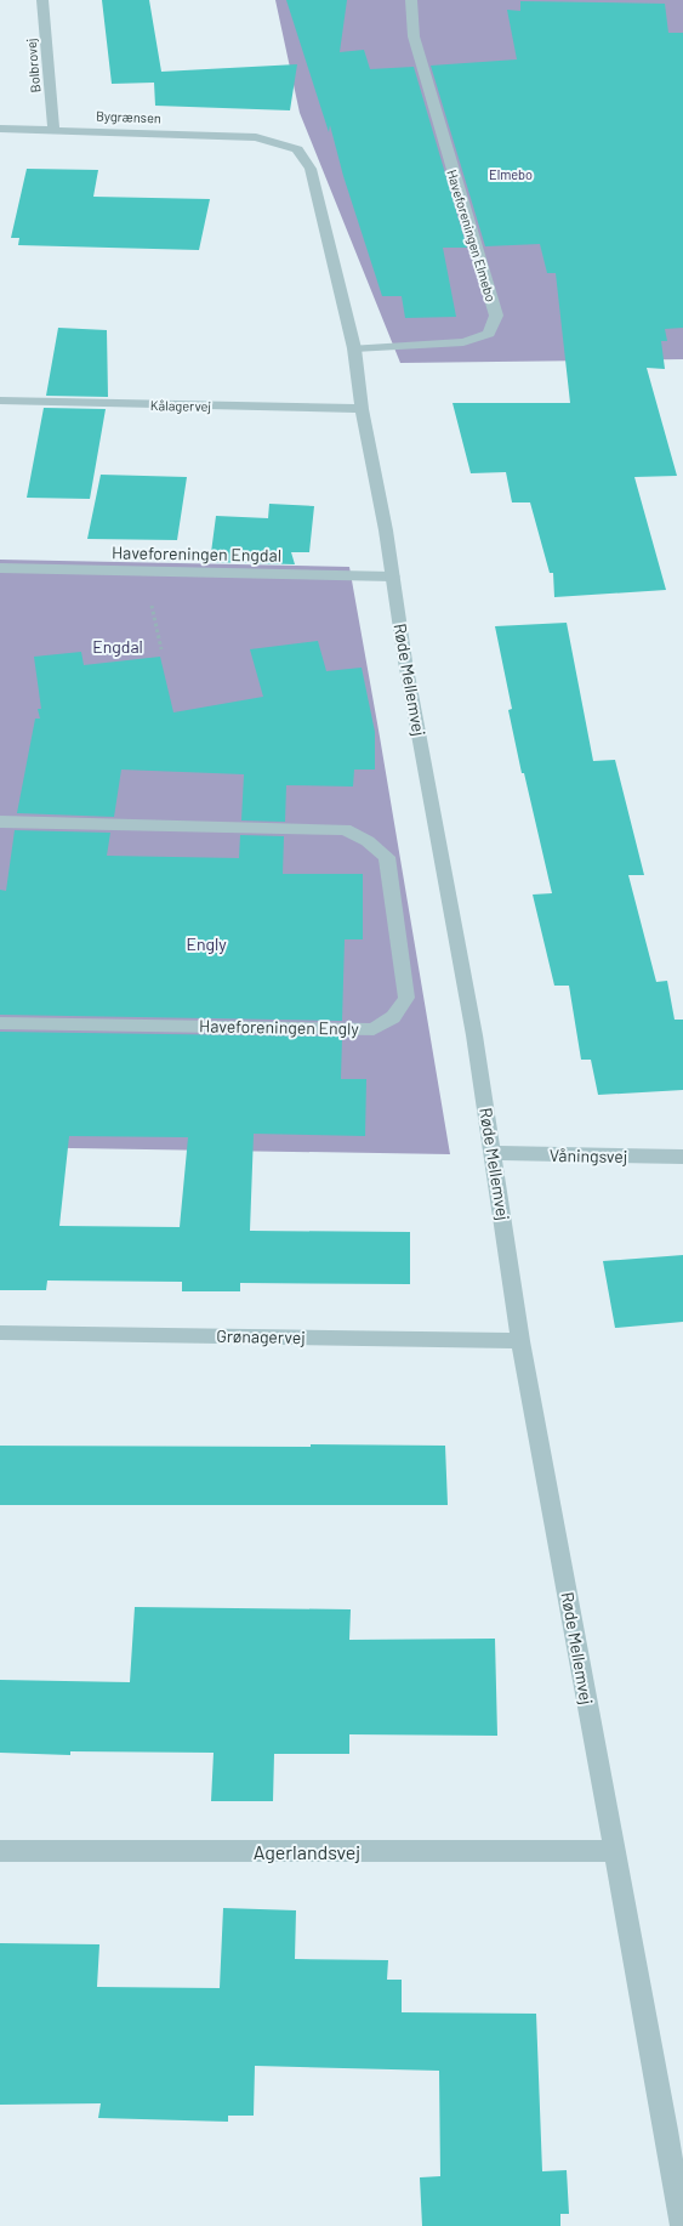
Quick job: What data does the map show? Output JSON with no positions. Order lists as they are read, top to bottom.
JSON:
{
  "streets": {
    "street": [
      "Bolbrovej",
      "Bygrænsen",
      "Haveforeningen Elmebo",
      "Kålagervej",
      "Haveforeningen Engdal",
      "Røde Mellemvej",
      "Haveforeningen Engly",
      "Våningsvej",
      "Grønagervej",
      "Agerlandsvej"
    ]
  },
  "crossings": [
    ["Bolbrovej", "Bygrænsen"],
    ["Bygrænsen", "Røde Mellemvej"],
    ["Haveforeningen Elmebo", "Røde Mellemvej"],
    ["Kålagervej", "Røde Mellemvej"],
    ["Haveforeningen Engdal", "Røde Mellemvej"],
    ["Røde Mellemvej", "Våningsvej"],
    ["Røde Mellemvej", "Grønagervej"],
    ["Røde Mellemvej", "Agerlandsvej"]
  ],
  "parks": ["Elmebo", "Engdal", "Engly"]
}
